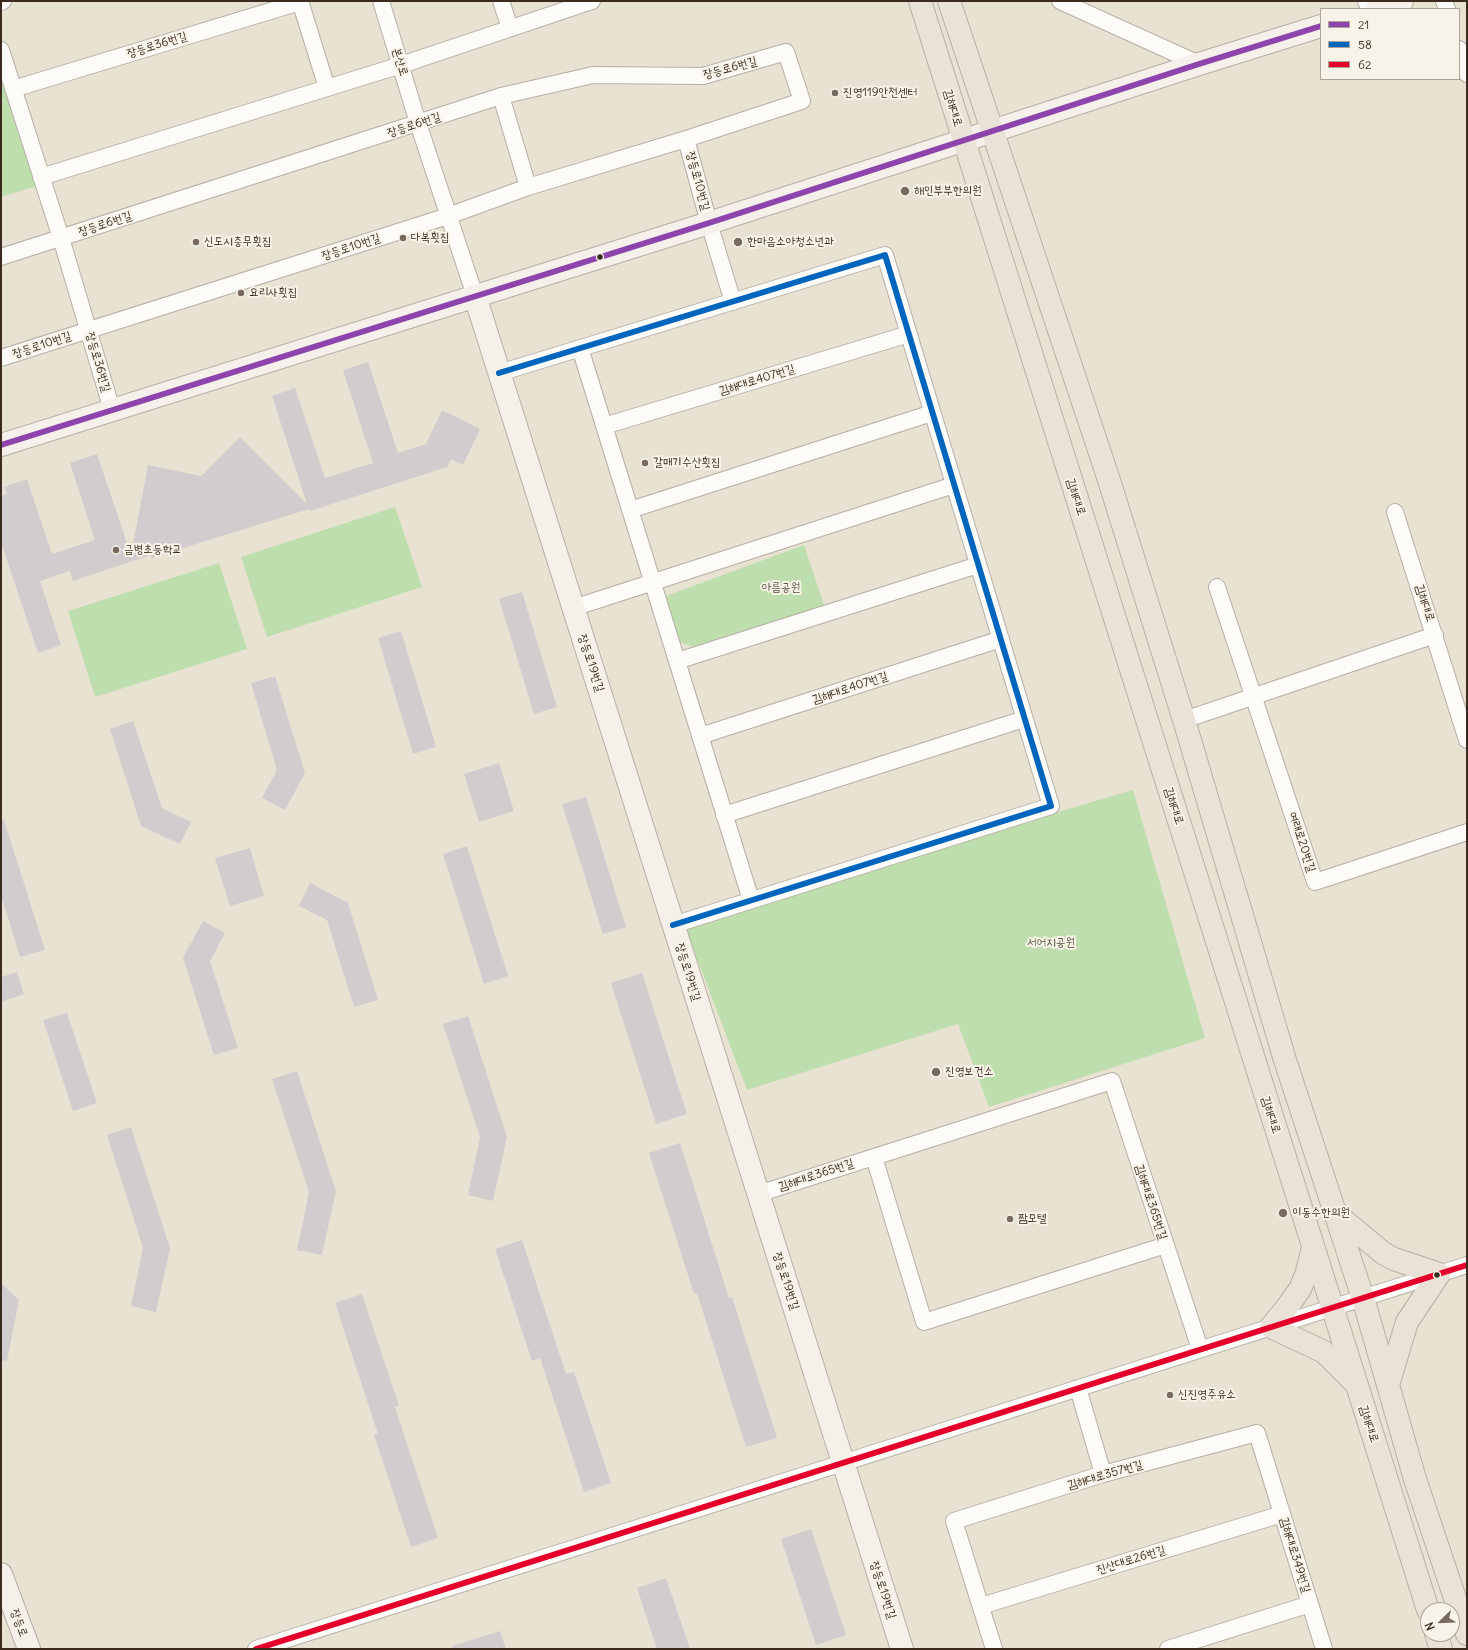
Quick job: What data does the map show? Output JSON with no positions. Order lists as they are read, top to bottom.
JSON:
{
  "streets": {
    "main road": ["김해대로", "장등로19번길", "장등로"],
    "street": [
      "장등로36번길",
      "본산로",
      "장등로6번길",
      "장등로10번길",
      "김해대로407번길",
      "여래로20번길",
      "김해대로365번길",
      "김해대로357번길",
      "김해대로349번길",
      "진산대로26번길"
    ]
  },
  "crossings": [
    ["장등로36번길", "장등로6번길"],
    ["장등로36번길", "장등로10번길"],
    ["본산로", "장등로6번길"],
    ["본산로", "장등로10번길"],
    ["본산로", "장등로19번길"],
    ["장등로6번길", "장등로10번길"],
    ["장등로19번길", "김해대로365번길"],
    ["김해대로357번길", "김해대로349번길"],
    ["김해대로357번길", "진산대로26번길"],
    ["김해대로349번길", "진산대로26번길"]
  ],
  "parks": ["아름공원", "서어지공원"],
  "places": [
    "진영119안전센터",
    "해인부부한의원",
    "다복횟집",
    "신도시충무횟집",
    "한마음소아청소년과",
    "요리사횟집",
    "갈매기수산횟집",
    "금병초등학교",
    "진영보건소",
    "이동수한의원",
    "짬모텔",
    "신진영주유소"
  ],
  "lines": ["transit line 21", "transit line 58", "transit line 62"],
  "legend": ["21", "58", "62"],
  "north": "bottom left"
}
